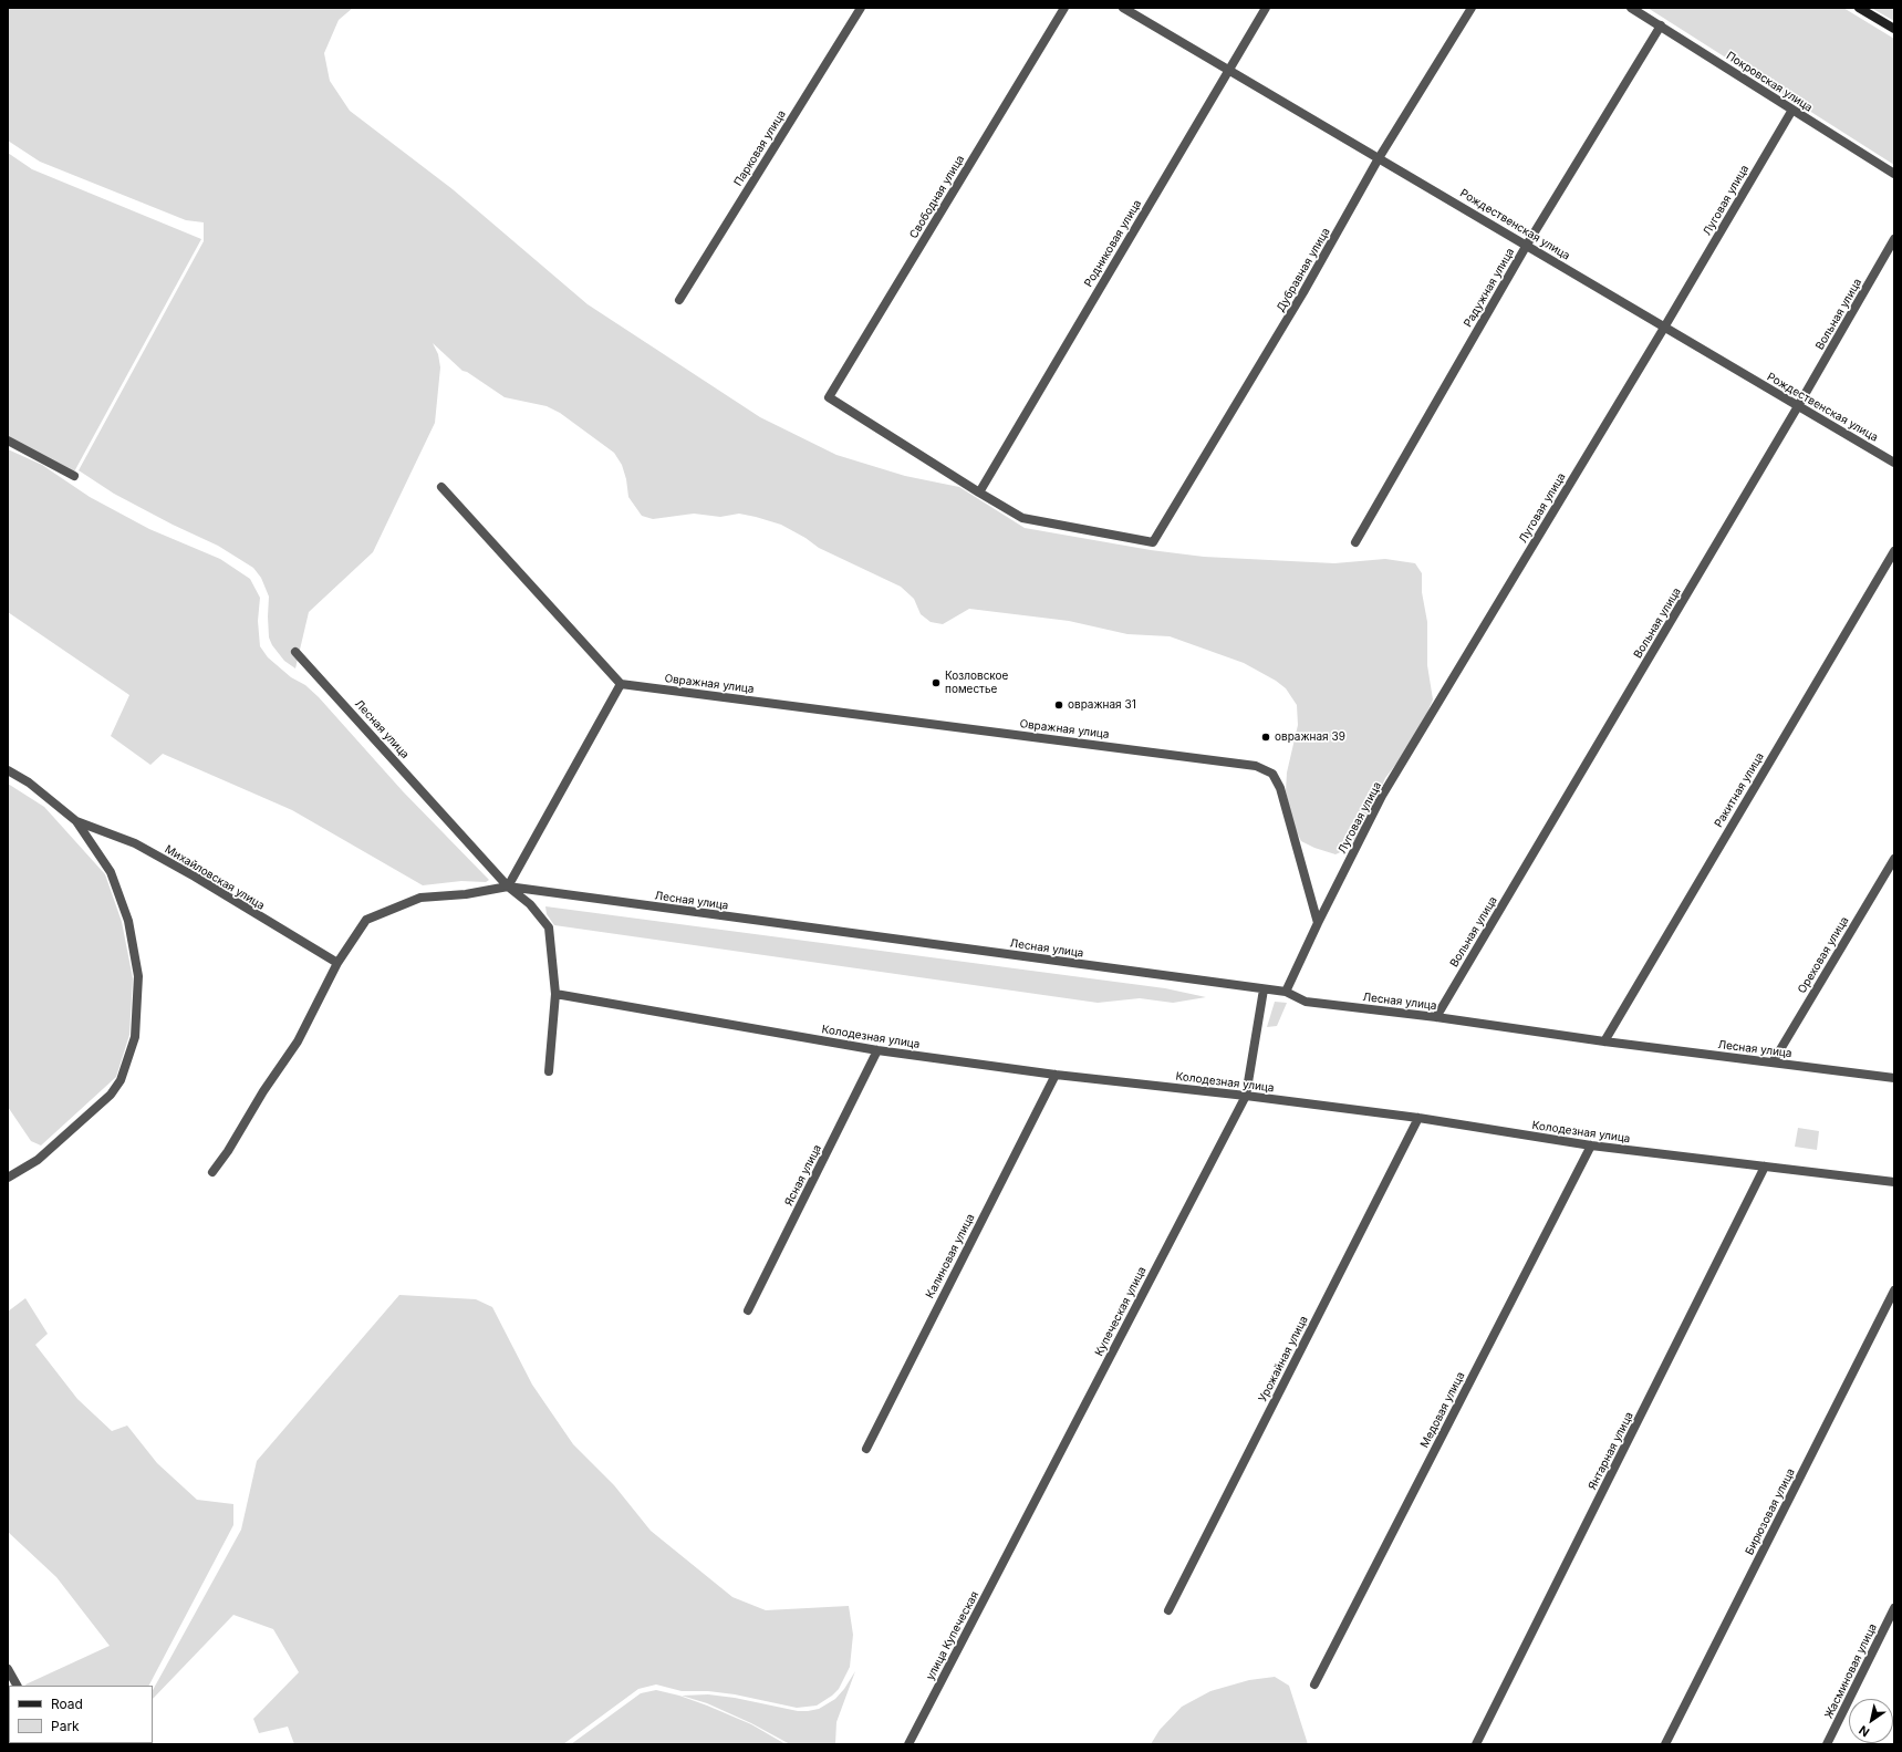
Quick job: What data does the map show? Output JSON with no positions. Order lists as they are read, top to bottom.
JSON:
{
  "streets": {
    "street": [
      "Покровская улица",
      "Парковая улица",
      "Свободная улица",
      "Луговая улица",
      "Рождественская улица",
      "Родниковая улица",
      "Дубравная улица",
      "Радужная улица",
      "Вольная улица",
      "Овражная улица",
      "Лесная улица",
      "Ракитная улица",
      "Михайловская улица",
      "Ореховая улица",
      "Колодезная улица",
      "Ясная улица",
      "Калиновая улица",
      "Купеческая улица",
      "Урожайная улица",
      "Медовая улица",
      "Янтарная улица",
      "Бирюзовая улица",
      "улица Купеческая",
      "Жасминовая улица"
    ]
  },
  "crossings": [
    ["Покровская улица", "Луговая улица"],
    ["Покровская улица", "Радужная улица"],
    ["Свободная улица", "Родниковая улица"],
    ["Свободная улица", "Дубравная улица"],
    ["Луговая улица", "Рождественская улица"],
    ["Луговая улица", "Овражная улица"],
    ["Рождественская улица", "Родниковая улица"],
    ["Рождественская улица", "Дубравная улица"],
    ["Рождественская улица", "Радужная улица"],
    ["Рождественская улица", "Вольная улица"],
    ["Родниковая улица", "Дубравная улица"],
    ["Вольная улица", "Лесная улица"],
    ["Лесная улица", "Ракитная улица"],
    ["Лесная улица", "Ореховая улица"],
    ["Лесная улица", "Купеческая улица"],
    ["Колодезная улица", "Ясная улица"],
    ["Колодезная улица", "Калиновая улица"],
    ["Колодезная улица", "Купеческая улица"],
    ["Колодезная улица", "Урожайная улица"],
    ["Колодезная улица", "Медовая улица"],
    ["Колодезная улица", "Янтарная улица"],
    ["Купеческая улица", "улица Купеческая"]
  ],
  "places": ["Козловское поместье", "овражная 31", "овражная 39"],
  "legend": ["Road", "Park"],
  "north": "bottom left"
}
